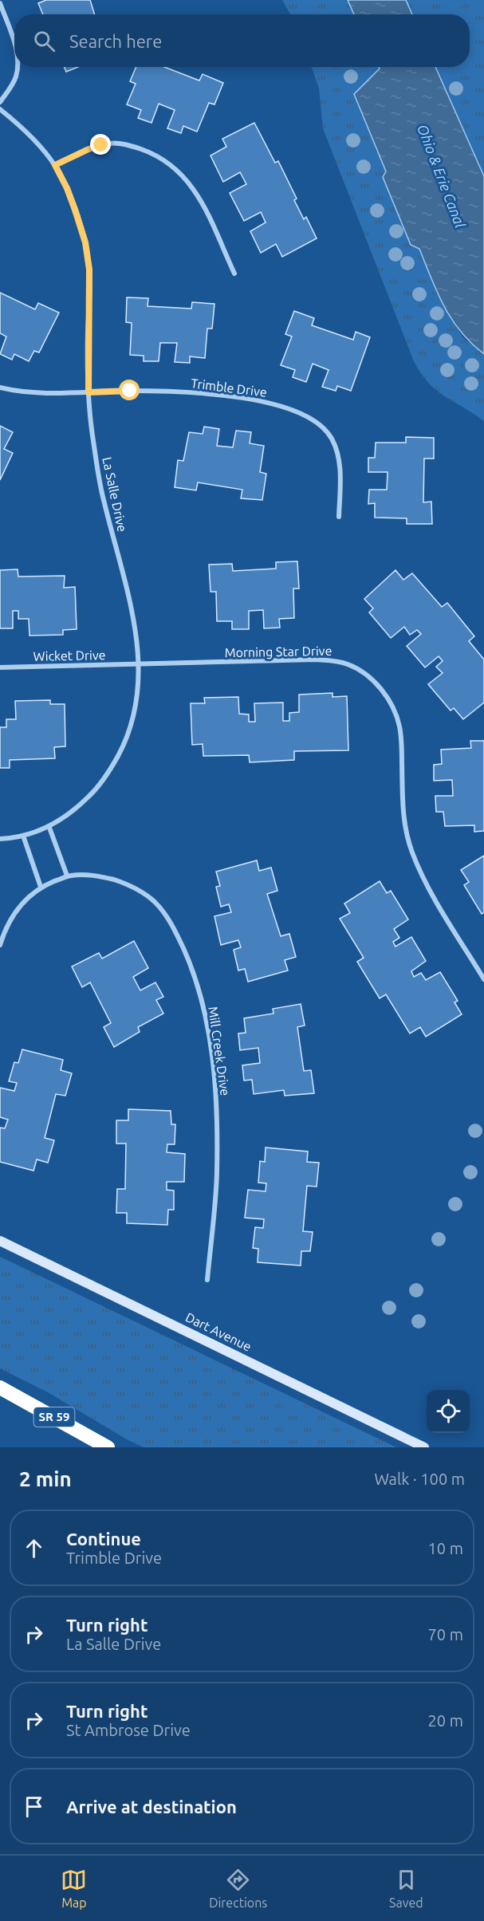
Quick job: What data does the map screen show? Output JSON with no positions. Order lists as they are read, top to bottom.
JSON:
{
  "streets": {
    "highway": ["SR 59"],
    "main road": ["Dart Avenue"],
    "street": [
      "Trimble Drive",
      "La Salle Drive",
      "Morning Star Drive",
      "Wicket Drive",
      "Mill Creek Drive"
    ]
  },
  "crossings": [
    ["Trimble Drive", "La Salle Drive"],
    ["La Salle Drive", "Morning Star Drive"],
    ["La Salle Drive", "Wicket Drive"],
    ["Morning Star Drive", "Wicket Drive"]
  ],
  "water": ["Ohio & Erie Canal"],
  "page": {
    "search": "Search here",
    "heading": ["2 min", "Walk · 100 m"],
    "list": [
      ["Continue", "Trimble Drive", "10 m"],
      ["Turn right", "La Salle Drive", "70 m"],
      ["Turn right", "St Ambrose Drive", "20 m"],
      "Arrive at destination"
    ],
    "nav": ["Map", "Directions", "Saved"]
  }
}
